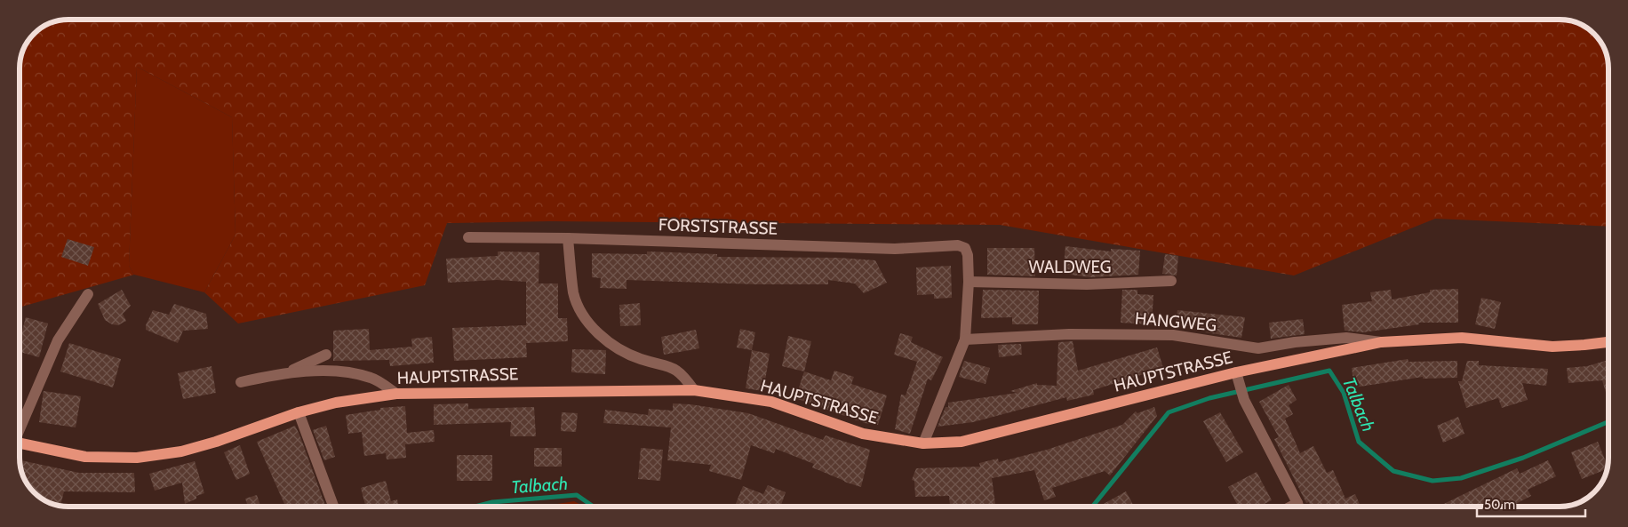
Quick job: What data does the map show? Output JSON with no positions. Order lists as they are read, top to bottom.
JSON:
{
  "streets": {
    "main road": ["HAUPTSTRASSE"],
    "street": ["FORSTSTRASSE", "WALDWEG", "HANGWEG"]
  },
  "crossings": [
    ["FORSTSTRASSE", "WALDWEG"],
    ["HANGWEG", "HAUPTSTRASSE"]
  ],
  "water": ["Talbach"],
  "scale_bar": "50 m"
}
